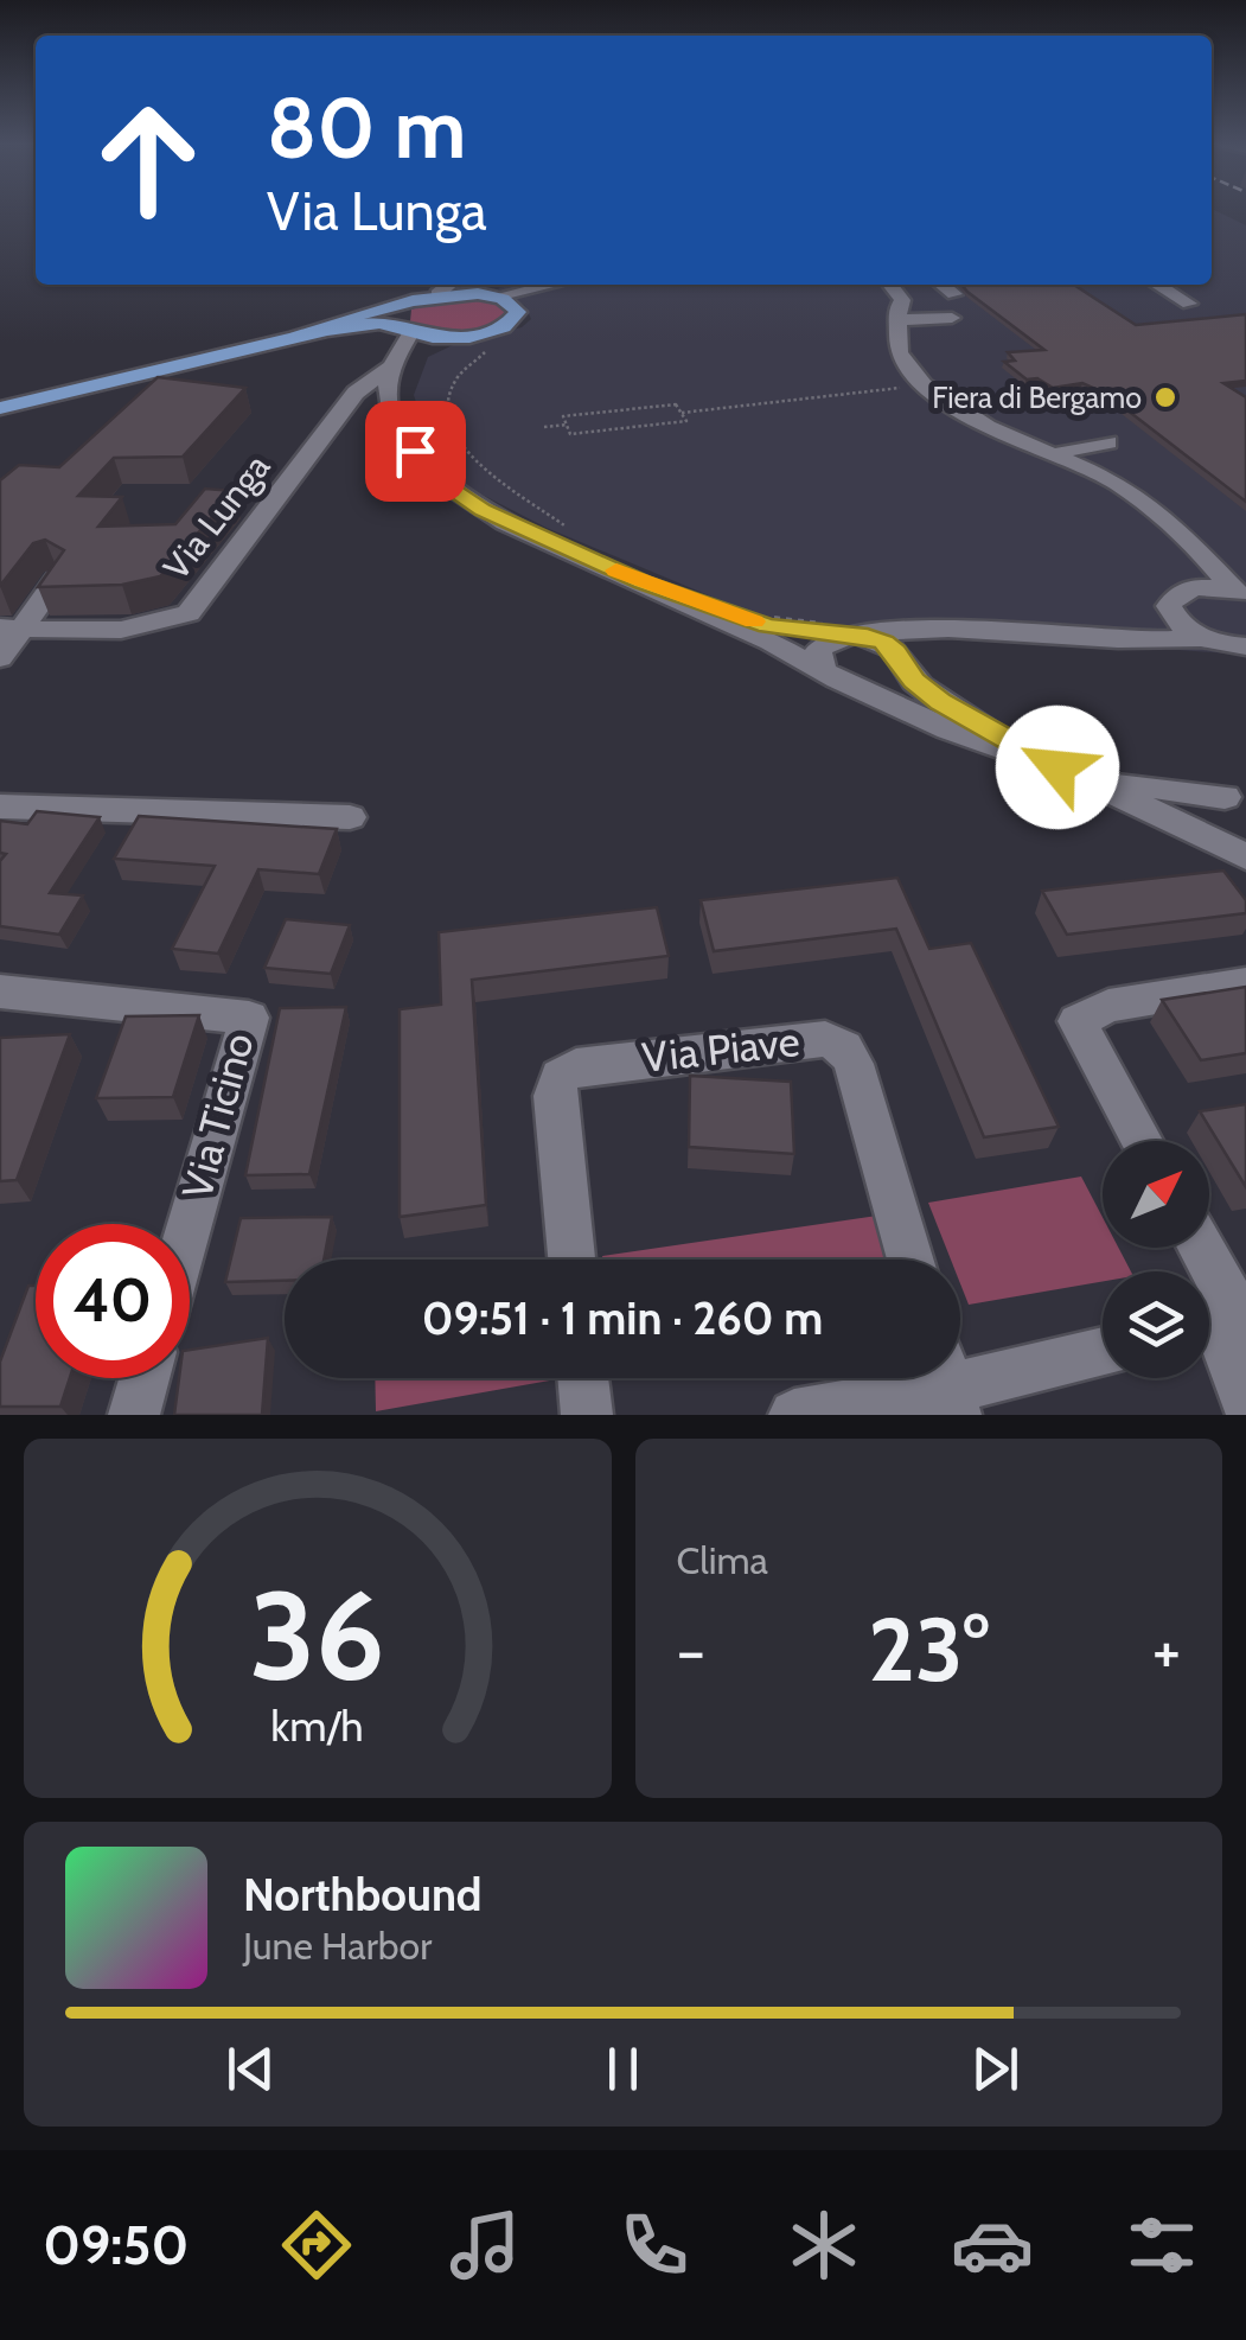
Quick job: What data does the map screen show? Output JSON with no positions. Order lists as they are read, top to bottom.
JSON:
{
  "streets": {
    "street": ["Via Lunga", "Via Piave", "Via Ticino"]
  },
  "places": ["Fiera di Bergamo"],
  "north": "top right",
  "page": {
    "turn": ["80 m", "Via Lunga"],
    "limit": "40",
    "trip": "09:51 · 1 min · 260 m",
    "tile": "Clima",
    "heat": ["−", "23°", "+"],
    "song": ["Northbound", "June Harbor"],
    "tabs": "09:50",
    "gauge": ["36", "km/h"]
  }
}
